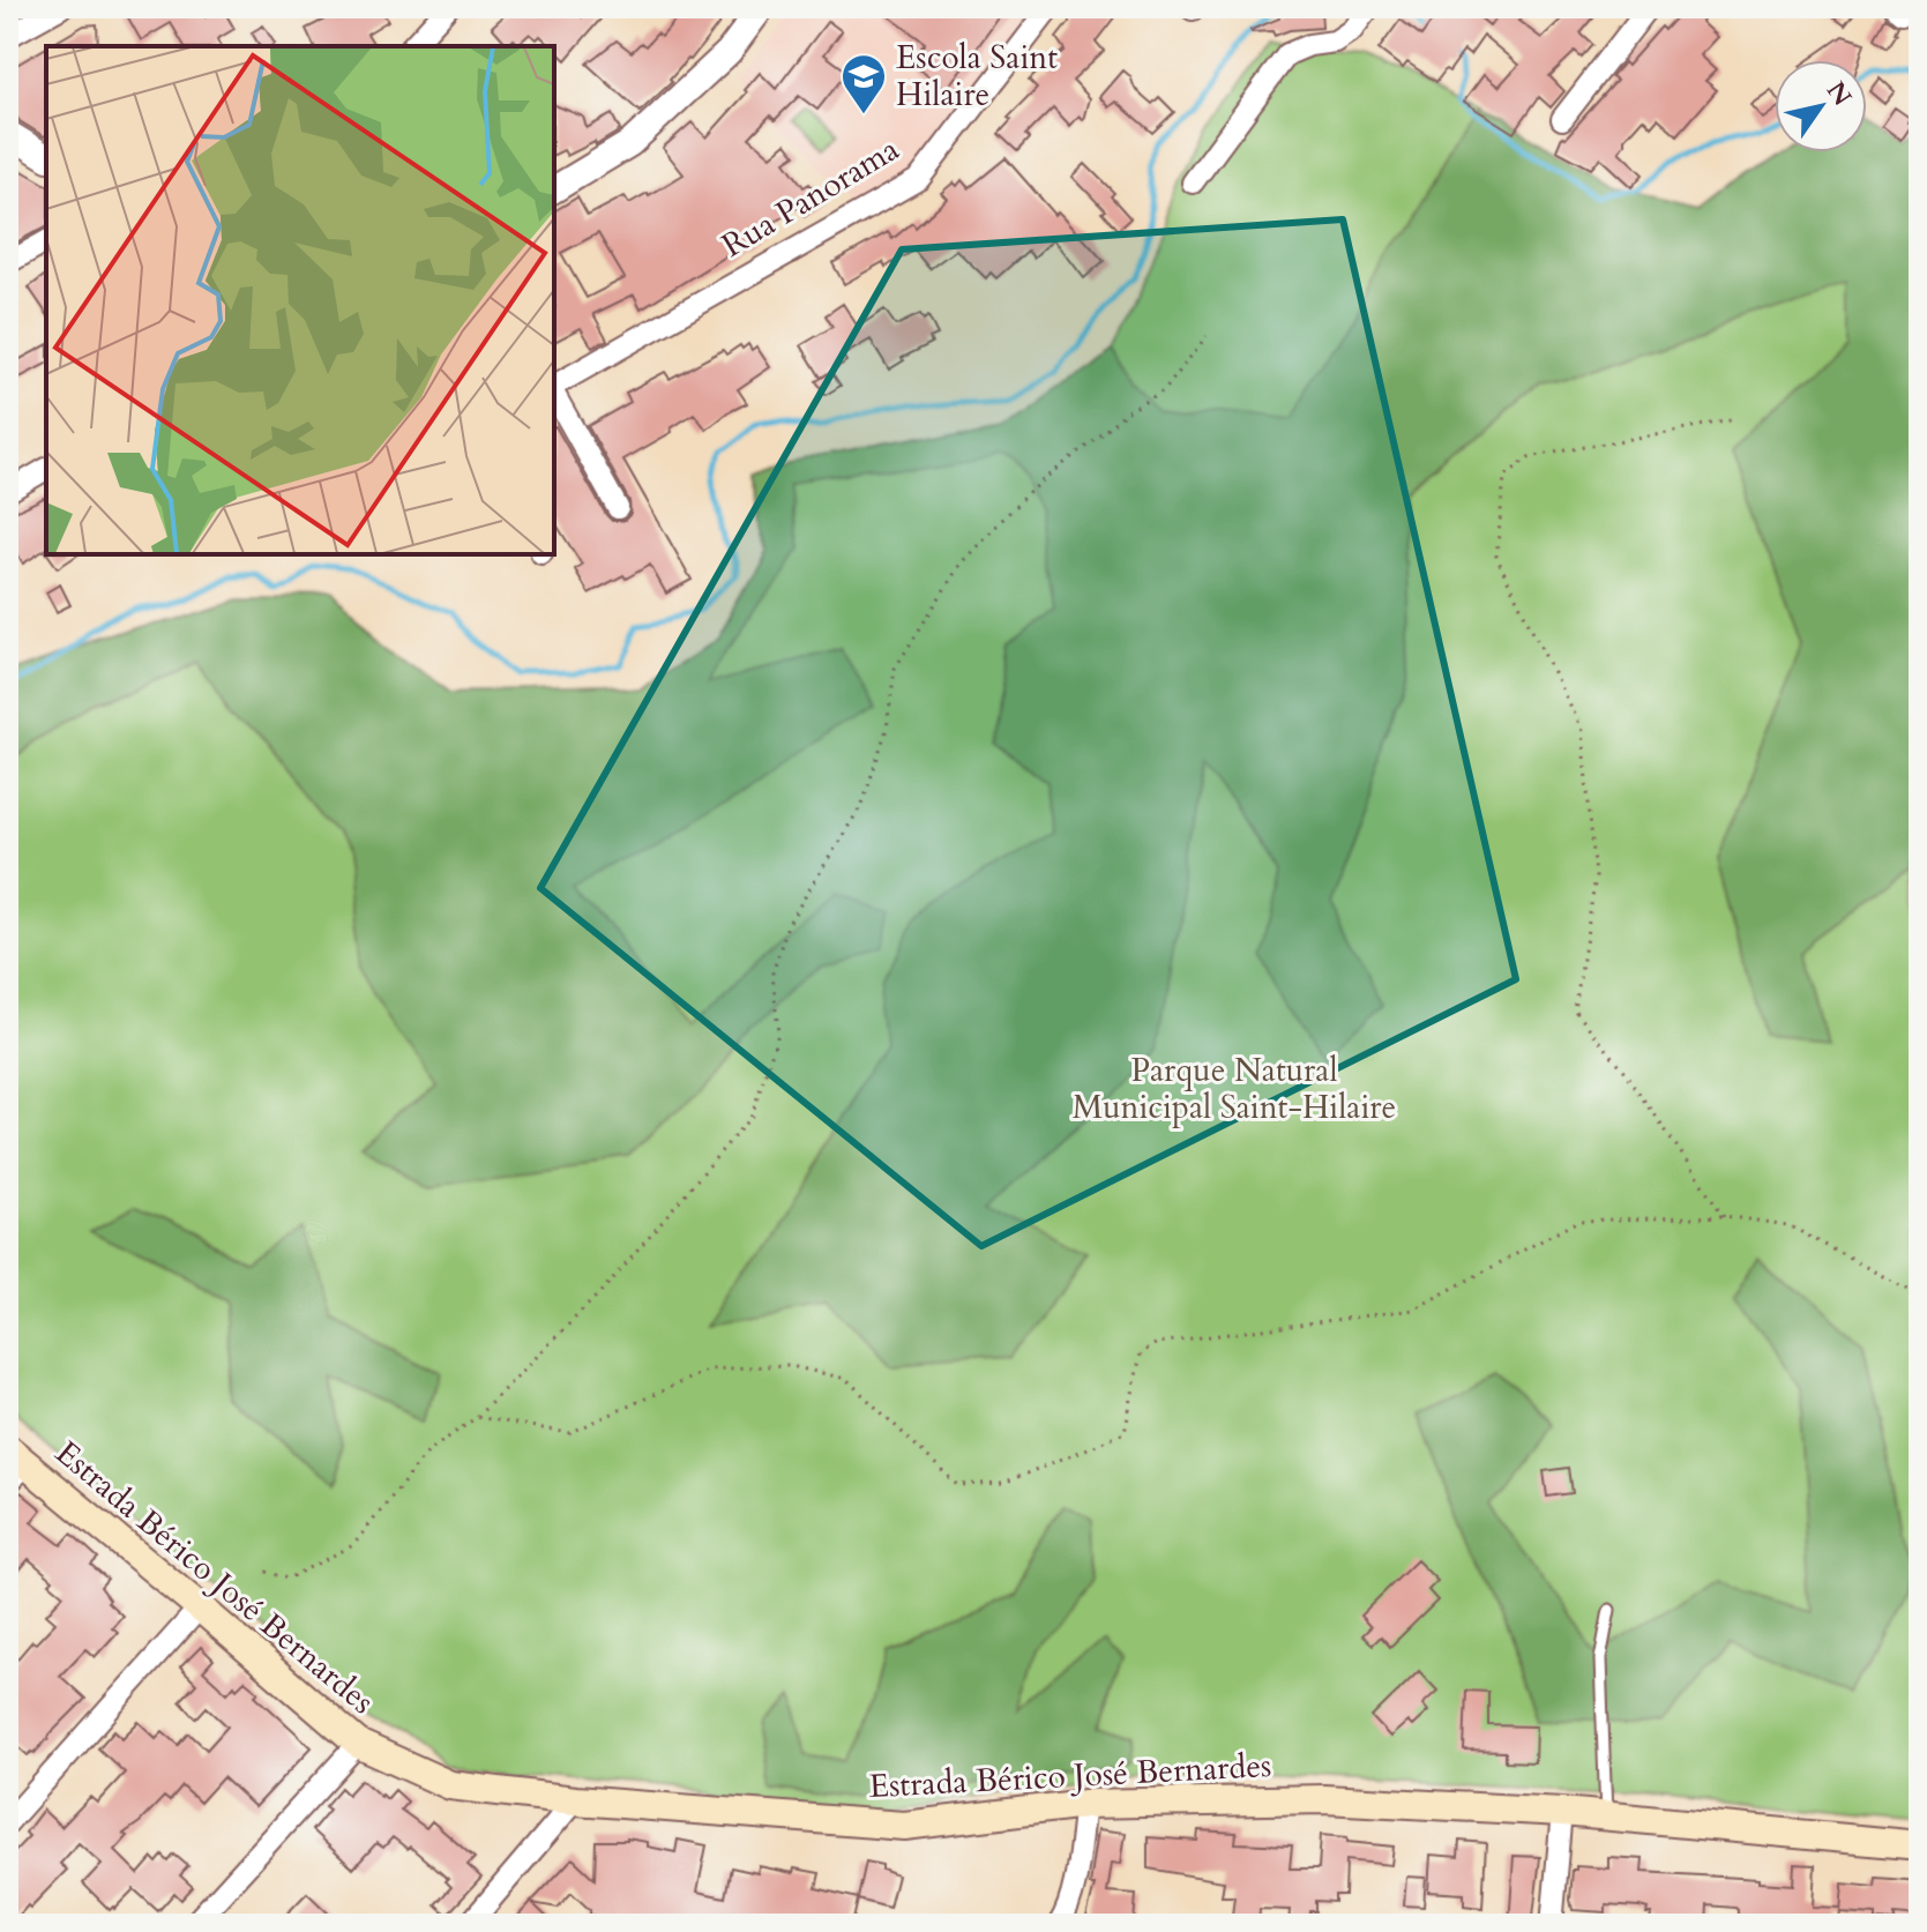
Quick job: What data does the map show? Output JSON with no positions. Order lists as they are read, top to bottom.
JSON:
{
  "streets": {
    "main road": ["Estrada Bérico José Bernardes"],
    "street": ["Rua Panorama"]
  },
  "parks": ["Parque Natural Municipal Saint-Hilaire"],
  "places": {
    "school or university": ["Escola Saint Hilaire"]
  },
  "north": "top right"
}
